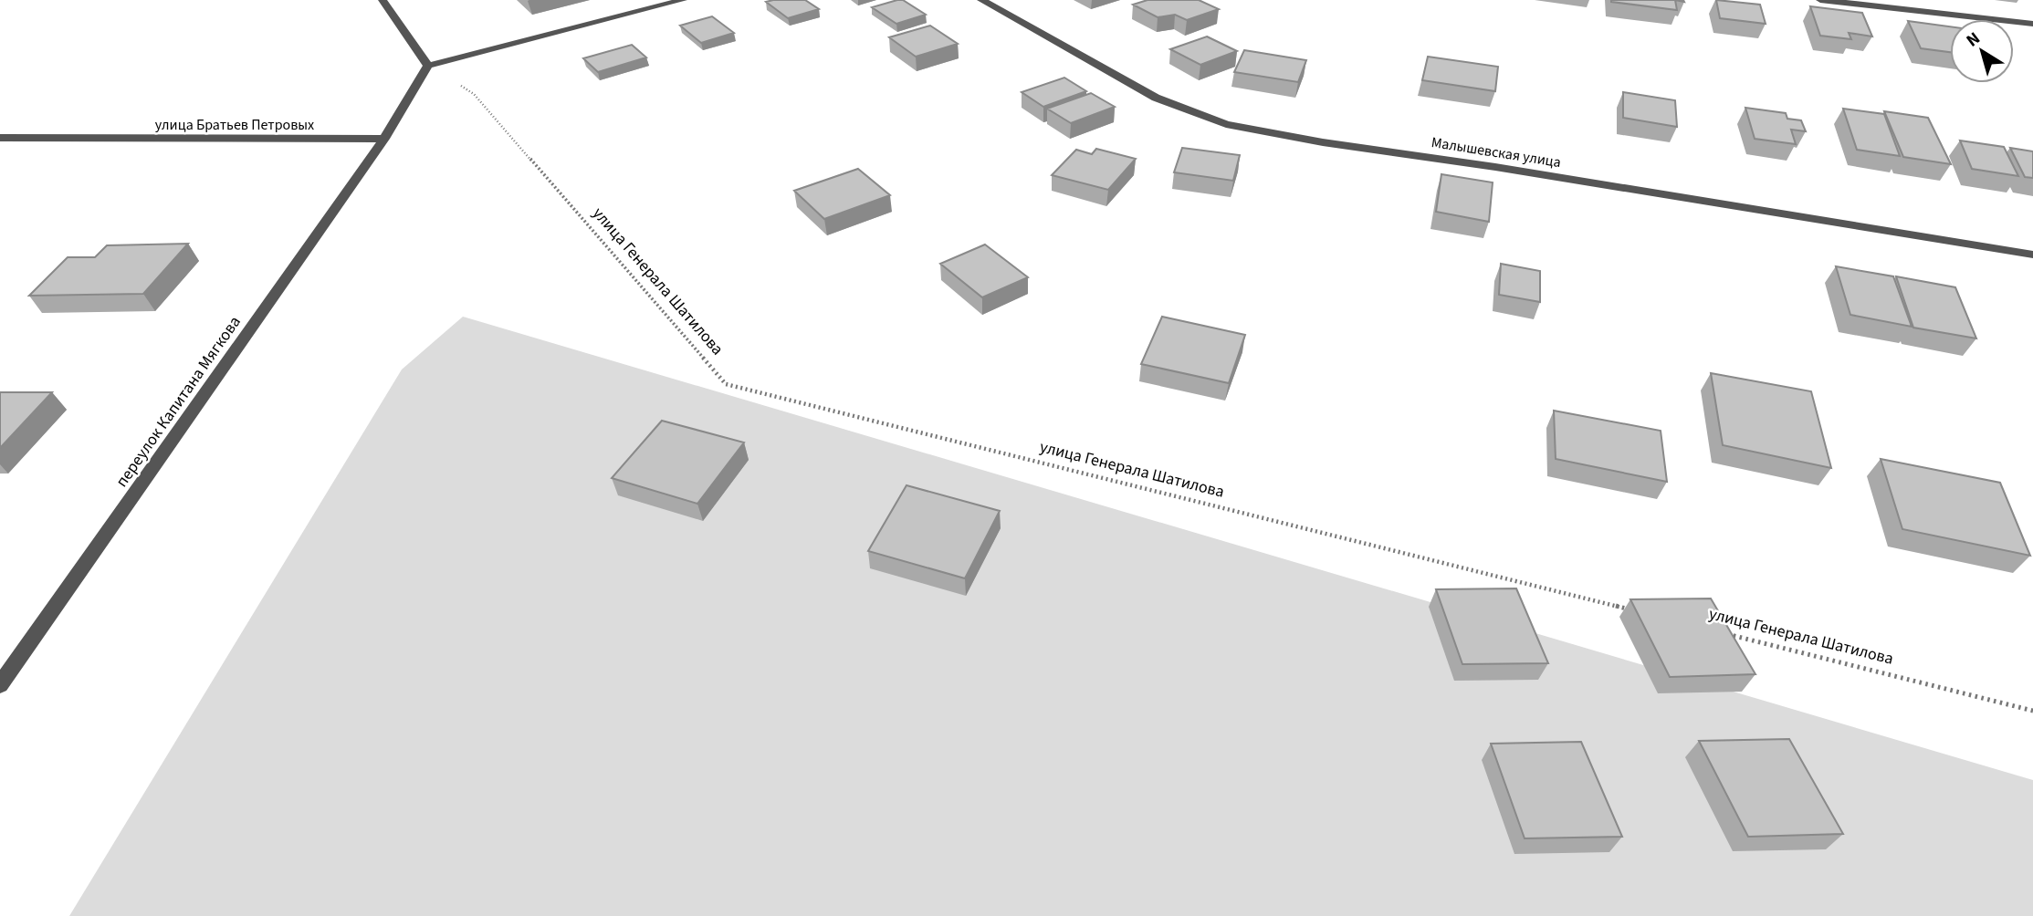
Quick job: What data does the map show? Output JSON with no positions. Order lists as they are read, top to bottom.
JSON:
{
  "streets": {
    "street": ["улица Братьев Петровых", "Малышевская улица", "переулок Капитана Мягкова"],
    "path": ["улица Генерала Шатилова"]
  },
  "crossings": [
    ["улица Братьев Петровых", "переулок Капитана Мягкова"]
  ],
  "north": "top left"
}
